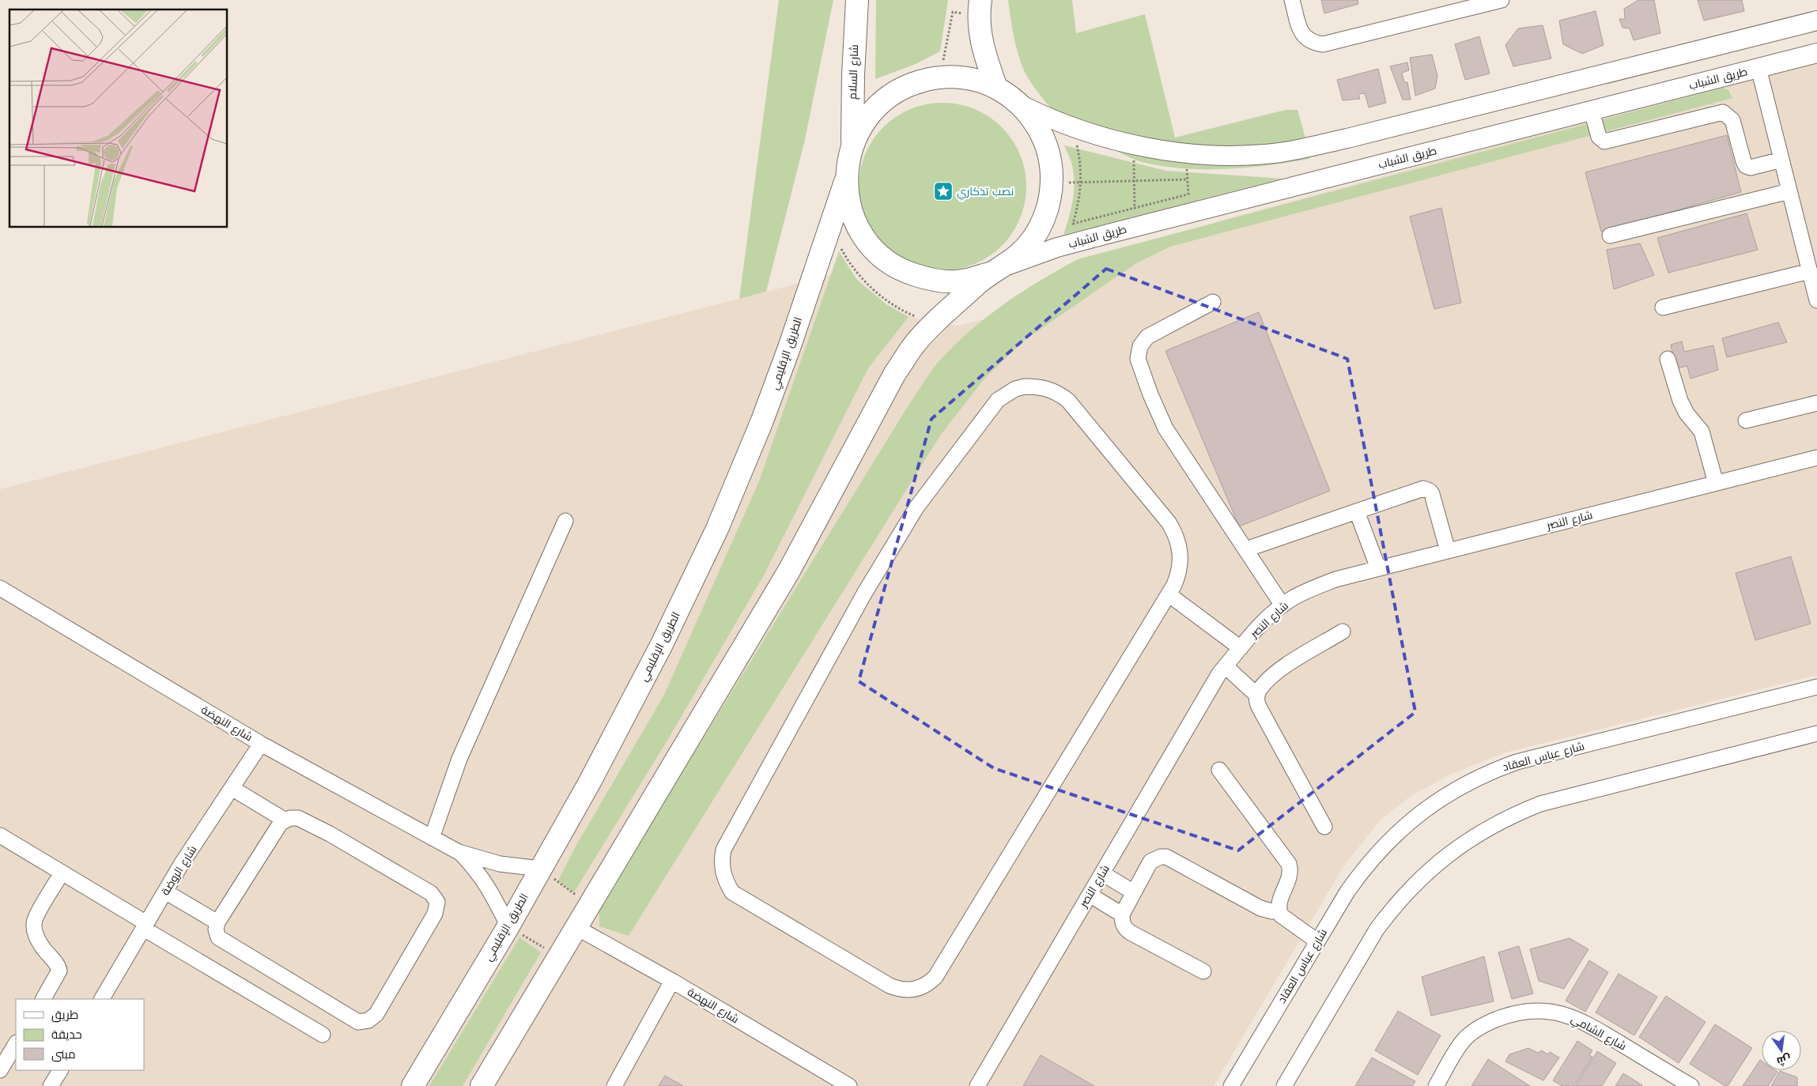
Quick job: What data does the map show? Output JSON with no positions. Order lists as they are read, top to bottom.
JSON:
{
  "streets": {
    "highway": ["شارع السلام", "الطريق الإقليمي"],
    "main road": ["طريق الشباب"],
    "street": [
      "شارع النصر",
      "شارع النهضة",
      "شارع عباس العقاد",
      "شارع الروضة",
      "شارع الشامي"
    ]
  },
  "crossings": [
    ["الطريق الإقليمي", "شارع النهضة"],
    ["شارع النهضة", "شارع الروضة"]
  ],
  "places": {
    "place": ["نصب تذكاري"]
  },
  "legend": ["طريق", "حديقة", "مبنى"],
  "north": "bottom"
}
